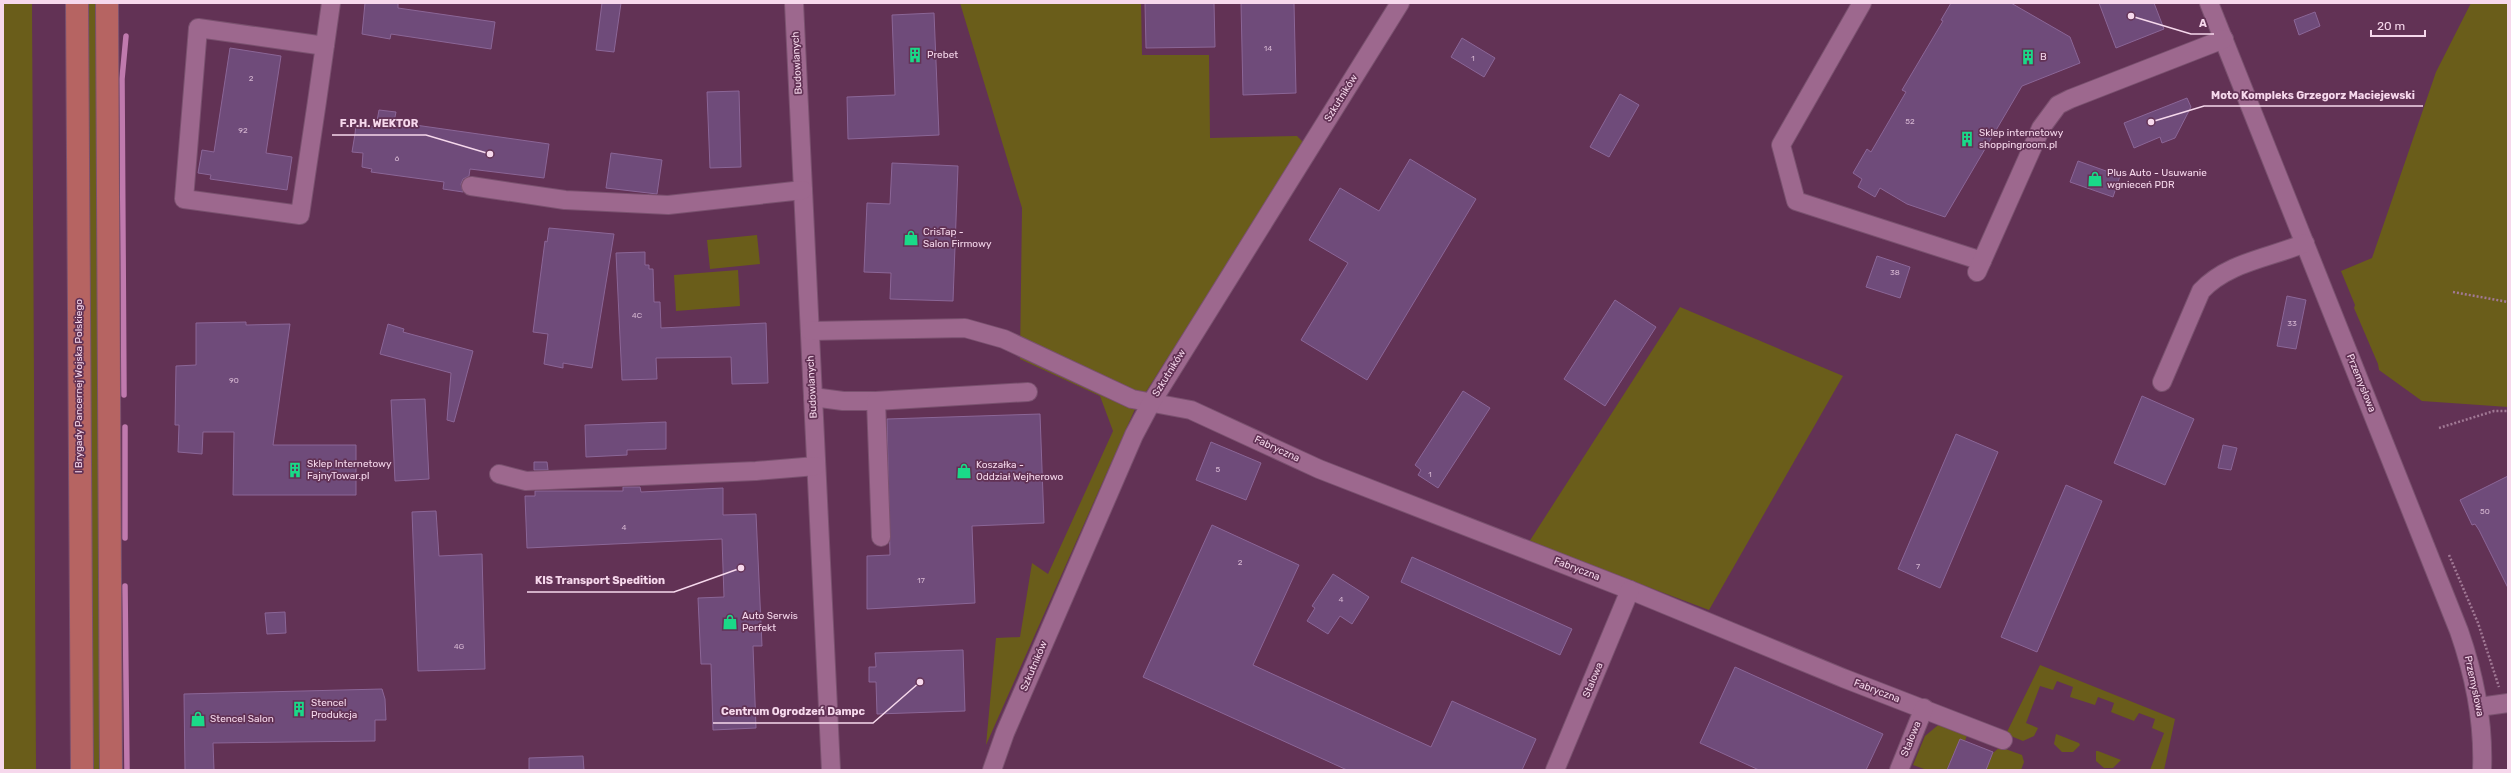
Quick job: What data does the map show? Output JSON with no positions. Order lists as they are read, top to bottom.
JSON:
{
  "streets": {
    "main road": ["I Brygady Pancernej Wojska Polskiego"],
    "street": [
      "Budowlanych",
      "Szkutników",
      "Przemysłowa",
      "Fabryczna",
      "Stalowa"
    ]
  },
  "crossings": [
    ["Budowlanych", "Fabryczna"],
    ["Szkutników", "Fabryczna"],
    ["Fabryczna", "Stalowa"]
  ],
  "places": {
    "other": [
      "A",
      "Moto Kompleks Grzegorz Maciejewski",
      "F.P.H. WEKTOR",
      "KIS Transport Spedition",
      "Centrum Ogrodzeń Dampc"
    ],
    "building": [
      "Prebet",
      "B",
      "Sklep internetowy shoppingroom.pl",
      "Sklep Internetowy FajnyTowar.pl",
      "Stencel Produkcja"
    ],
    "shop": [
      "Plus Auto - Usuwanie wgnieceń PDR",
      "CrisTap - Salon Firmowy",
      "Koszałka - Oddział Wejherowo",
      "Auto Serwis Perfekt",
      "Stencel Salon"
    ]
  },
  "house_numbers": [
    "14",
    "1",
    "2",
    "52",
    "92",
    "6",
    "38",
    "4C",
    "33",
    "90",
    "5",
    "1",
    "50",
    "4",
    "2",
    "7",
    "17",
    "4",
    "4G"
  ],
  "scale_bar": "20 m"
}
